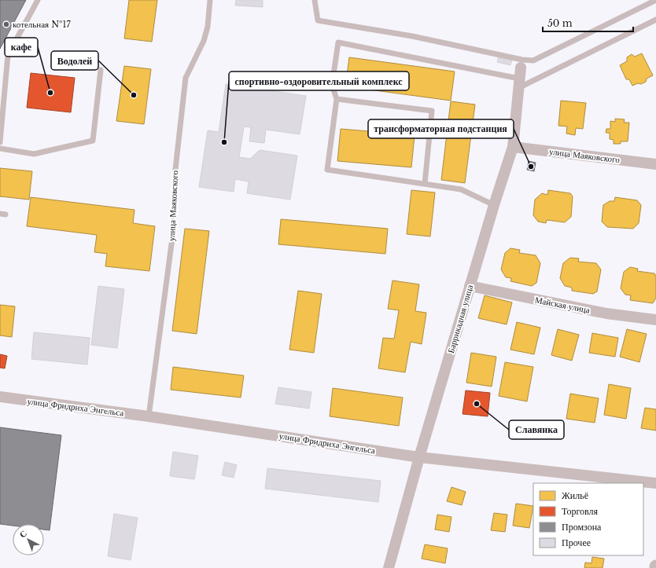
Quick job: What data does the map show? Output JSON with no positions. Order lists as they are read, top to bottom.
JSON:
{
  "streets": {
    "street": [
      "улица Маяковского",
      "Майская улица",
      "Баррикадная улица",
      "улица Фридриха Энгельса"
    ]
  },
  "crossings": [
    ["улица Маяковского", "Баррикадная улица"],
    ["улица Маяковского", "улица Фридриха Энгельса"],
    ["Майская улица", "Баррикадная улица"],
    ["Баррикадная улица", "улица Фридриха Энгельса"]
  ],
  "places": [
    "котельная №17",
    "кафе",
    "Водолей",
    "спортивно-оздоровительный комплекс",
    "трансформаторная подстанция",
    "Славянка"
  ],
  "legend": [
    "Жильё",
    "Торговля",
    "Промзона",
    "Прочее"
  ],
  "scale_bar": "50 m",
  "north": "top left"
}
